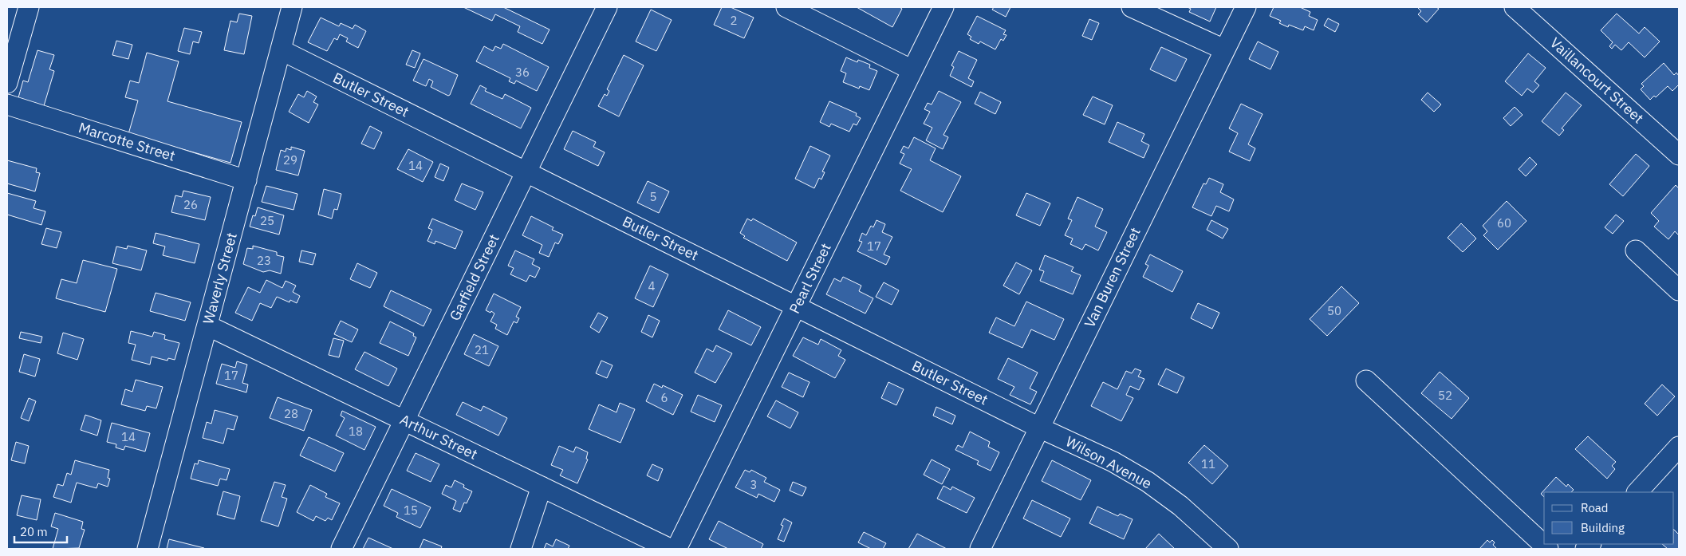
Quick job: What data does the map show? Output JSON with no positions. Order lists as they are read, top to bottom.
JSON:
{
  "streets": {
    "street": [
      "Vaillancourt Street",
      "Butler Street",
      "Marcotte Street",
      "Garfield Street",
      "Van Buren Street",
      "Waverly Street",
      "Pearl Street",
      "Arthur Street",
      "Wilson Avenue"
    ]
  },
  "crossings": [
    ["Butler Street", "Garfield Street"],
    ["Butler Street", "Van Buren Street"],
    ["Butler Street", "Waverly Street"],
    ["Butler Street", "Pearl Street"],
    ["Butler Street", "Wilson Avenue"],
    ["Marcotte Street", "Waverly Street"],
    ["Garfield Street", "Arthur Street"],
    ["Van Buren Street", "Wilson Avenue"],
    ["Waverly Street", "Arthur Street"]
  ],
  "house_numbers": [
    "2",
    "36",
    "29",
    "14",
    "5",
    "26",
    "25",
    "60",
    "17",
    "23",
    "4",
    "50",
    "21",
    "17",
    "52",
    "6",
    "28",
    "18",
    "14",
    "11",
    "3",
    "15"
  ],
  "legend": ["Road", "Building"],
  "scale_bar": "20 m"
}
